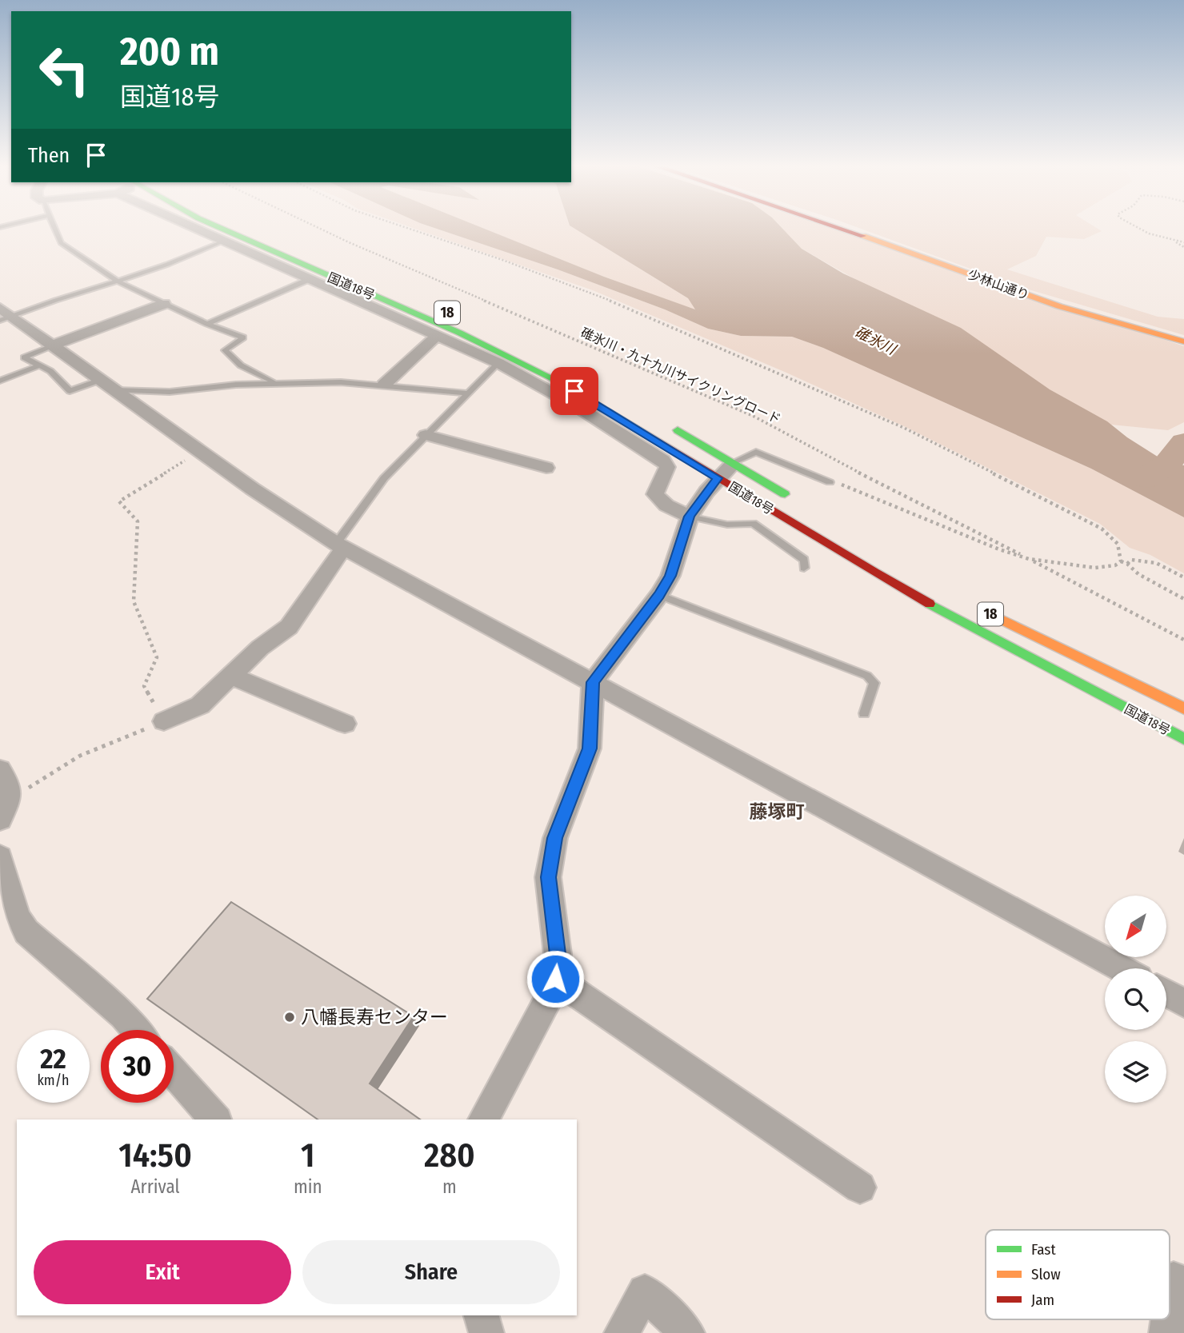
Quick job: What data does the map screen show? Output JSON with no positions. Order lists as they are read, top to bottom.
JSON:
{
  "streets": {
    "main road": ["少林山通り", "国道18号", "18"],
    "path": ["碓氷川・九十九川サイクリングロード"]
  },
  "districts": ["藤塚町"],
  "water": ["碓氷川"],
  "places": ["八幡長寿センター"],
  "legend": ["Fast", "Slow", "Jam"],
  "north": "bottom left",
  "page": {
    "turn": ["200 m", "国道18号"],
    "then": "Then",
    "speed": "22 km/h",
    "limit": "30",
    "eta": [
      "14:50",
      "Arrival",
      "1",
      "min",
      "280",
      "m"
    ],
    "buttons": ["Exit", "Share"]
  }
}
